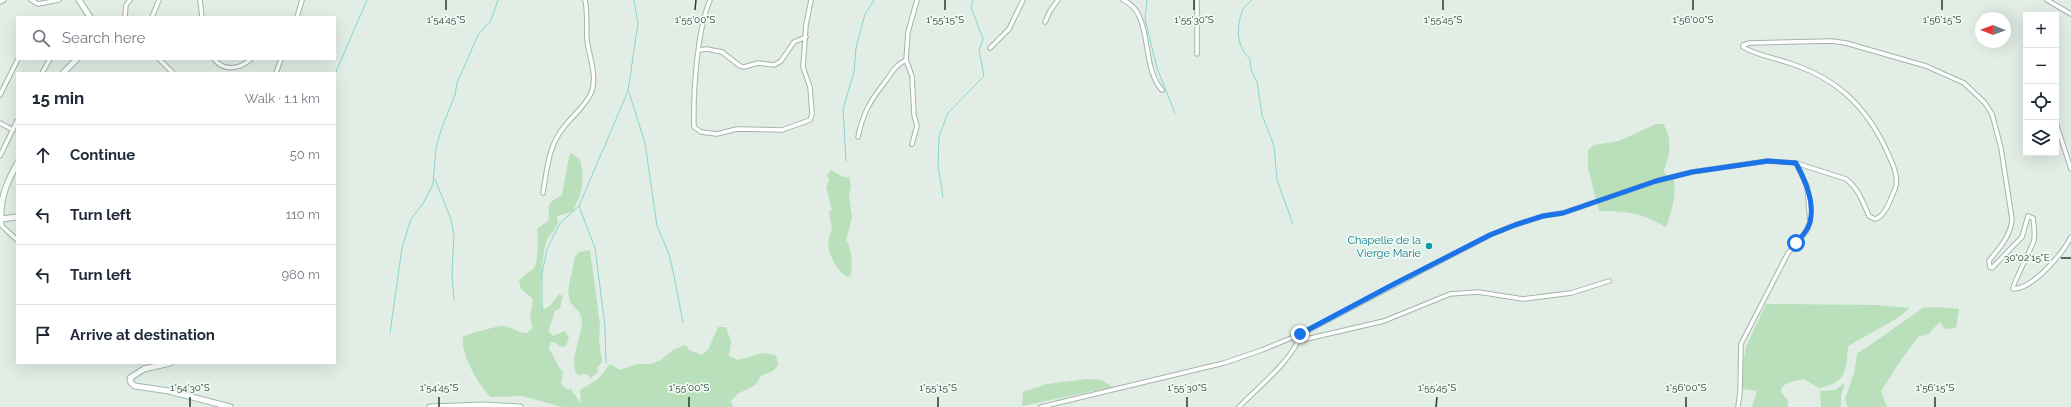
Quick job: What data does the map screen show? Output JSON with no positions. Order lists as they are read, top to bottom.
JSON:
{
  "places": ["Chapelle de la Vierge Marie"],
  "north": "left",
  "page": {
    "map_buttons": ["+", "−"],
    "search": "Search here",
    "heading": ["15 min", "Walk · 1.1 km"],
    "list": [
      ["Continue", "50 m"],
      ["Turn left", "110 m"],
      ["Turn left", "980 m"],
      "Arrive at destination"
    ]
  },
  "coordinates": [
    "1°54'45\"S",
    "1°55'00\"S",
    "1°55'15\"S",
    "1°55'30\"S",
    "1°55'45\"S",
    "1°56'00\"S",
    "1°56'15\"S",
    "30°02'15\"E",
    "1°54'30\"S"
  ]
}
